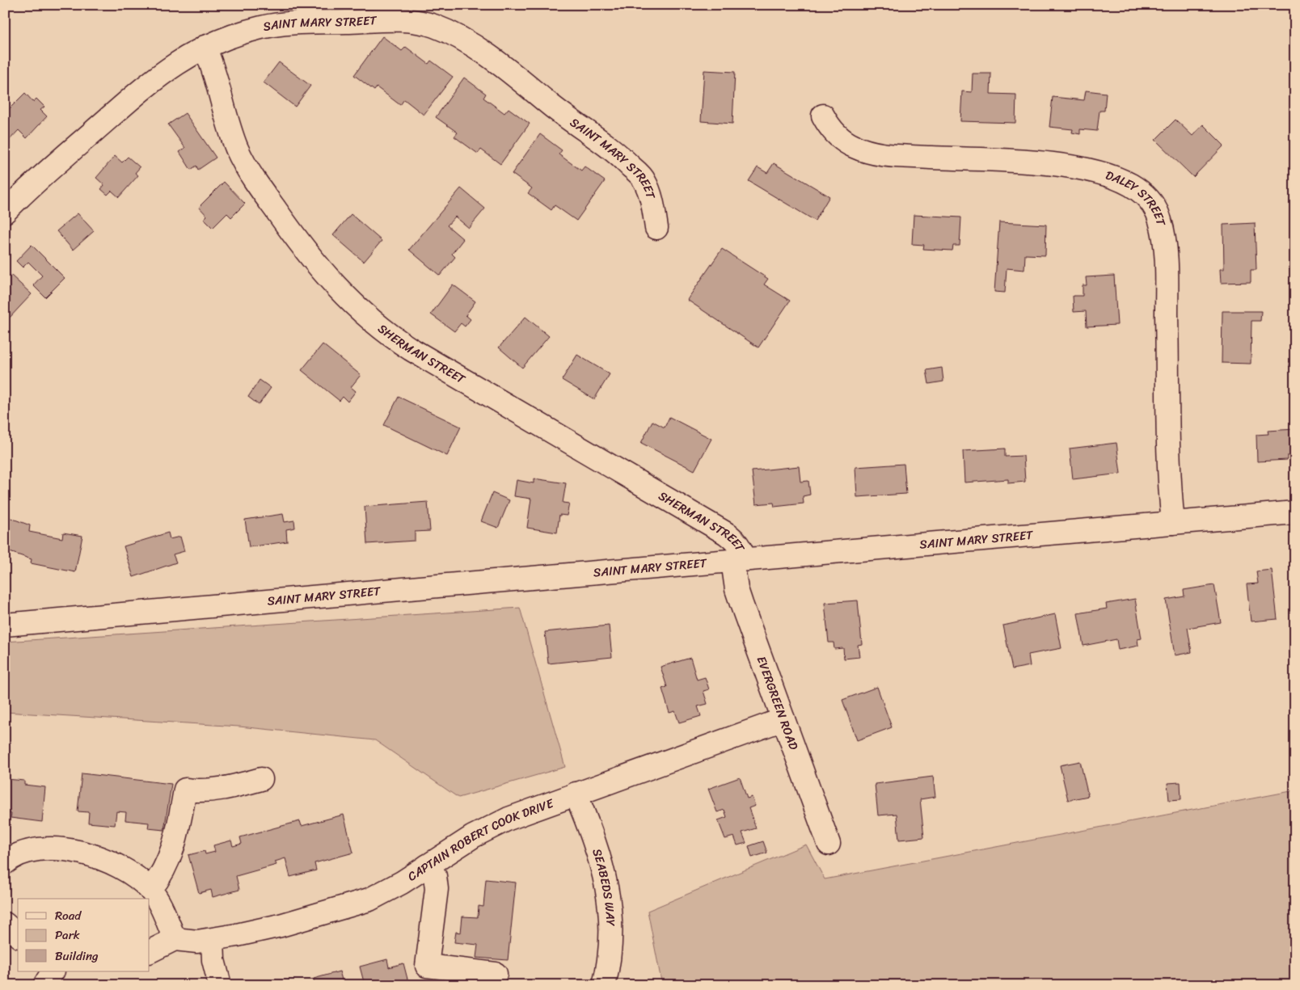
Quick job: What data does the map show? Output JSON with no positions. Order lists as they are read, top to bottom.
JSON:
{
  "streets": {
    "street": [
      "SAINT MARY STREET",
      "DALEY STREET",
      "SHERMAN STREET",
      "EVERGREEN ROAD",
      "CAPTAIN ROBERT COOK DRIVE",
      "SEABEDS WAY"
    ]
  },
  "crossings": [
    ["SAINT MARY STREET", "DALEY STREET"],
    ["SAINT MARY STREET", "SHERMAN STREET"],
    ["SAINT MARY STREET", "EVERGREEN ROAD"],
    ["SHERMAN STREET", "EVERGREEN ROAD"],
    ["EVERGREEN ROAD", "CAPTAIN ROBERT COOK DRIVE"],
    ["CAPTAIN ROBERT COOK DRIVE", "SEABEDS WAY"]
  ],
  "legend": ["Road", "Park", "Building"]
}
